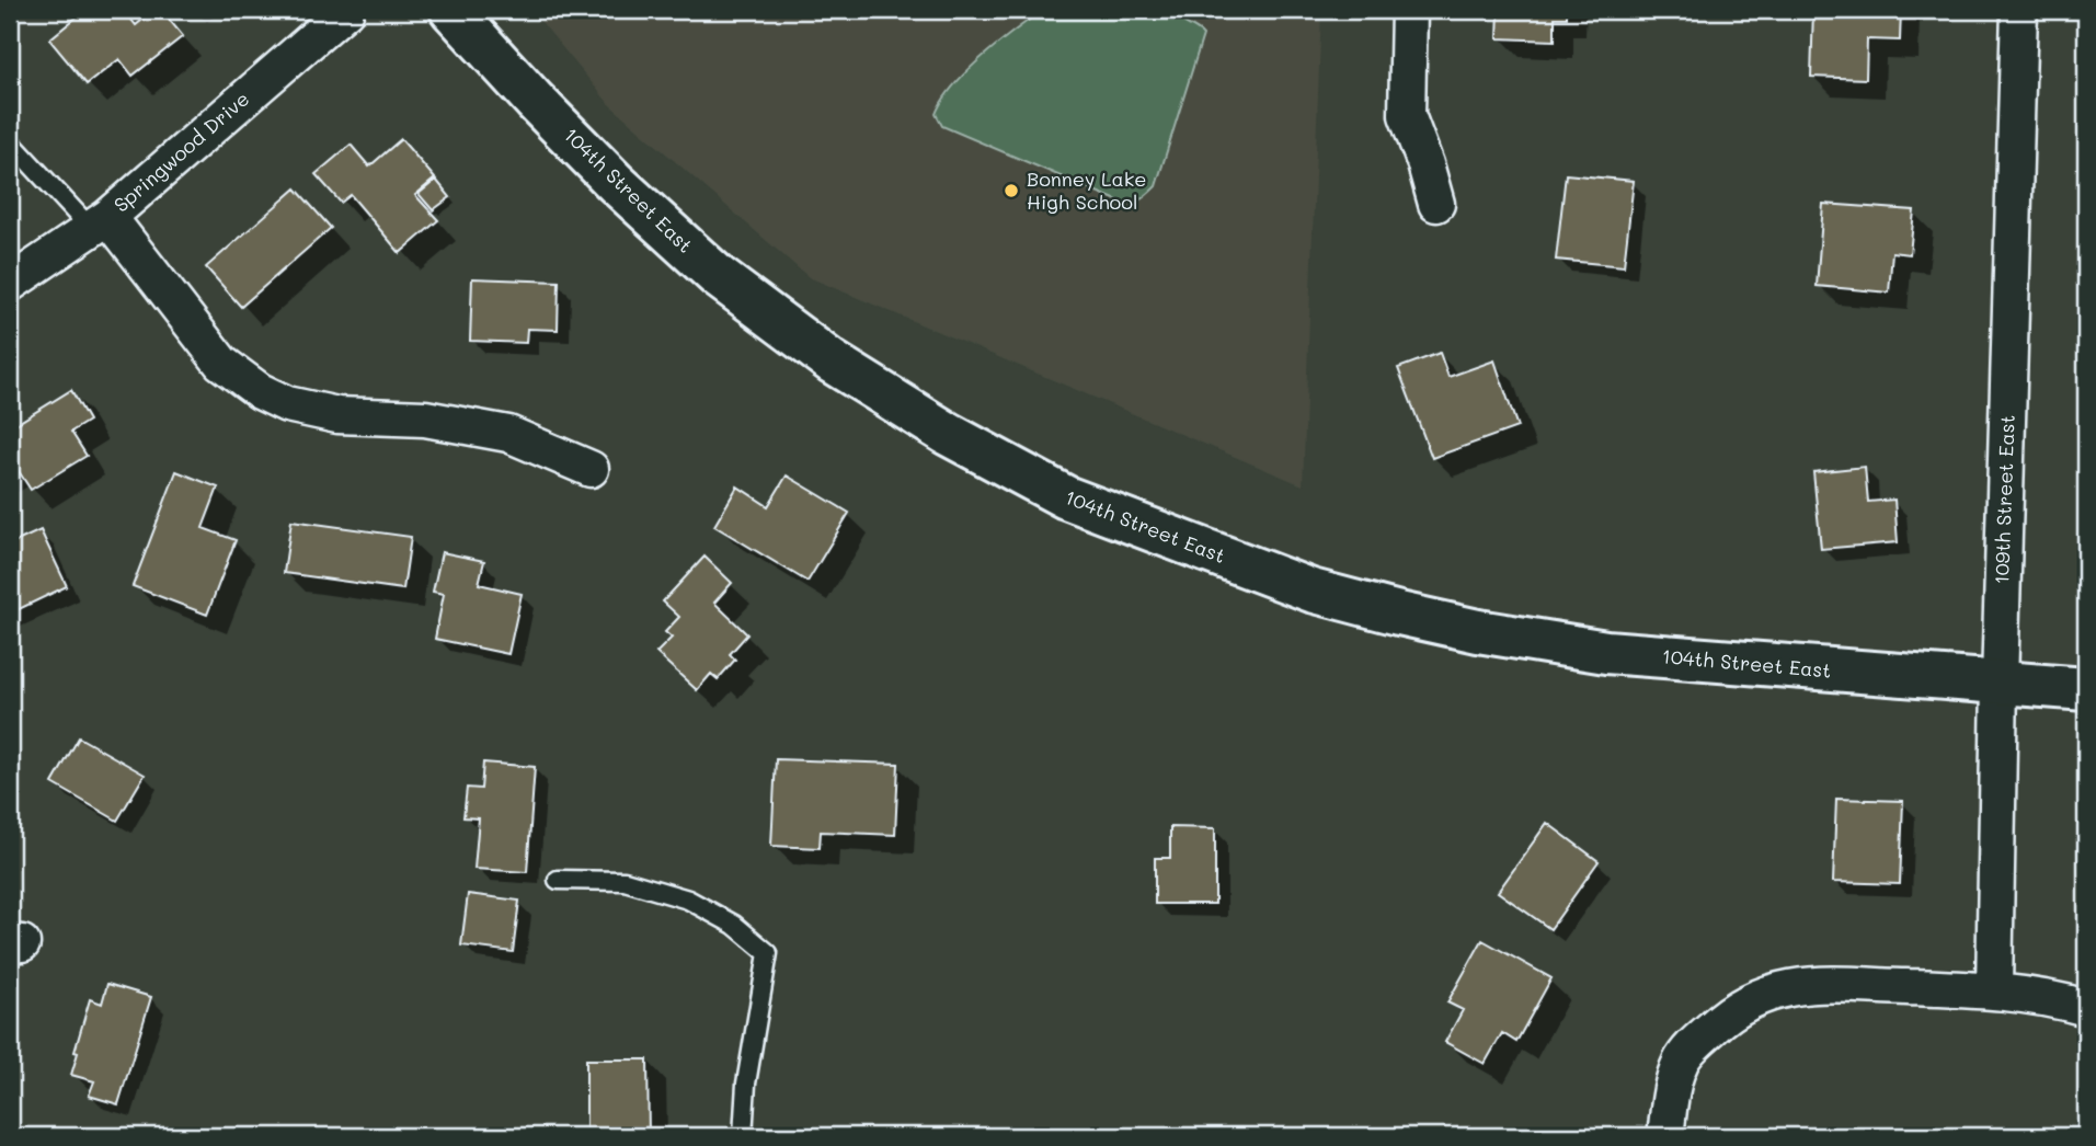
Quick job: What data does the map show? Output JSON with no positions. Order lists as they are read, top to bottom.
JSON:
{
  "streets": {
    "street": ["Springwood Drive", "104th Street East", "109th Street East"]
  },
  "crossings": [
    ["104th Street East", "109th Street East"]
  ],
  "places": ["Bonney Lake High School"]
}
